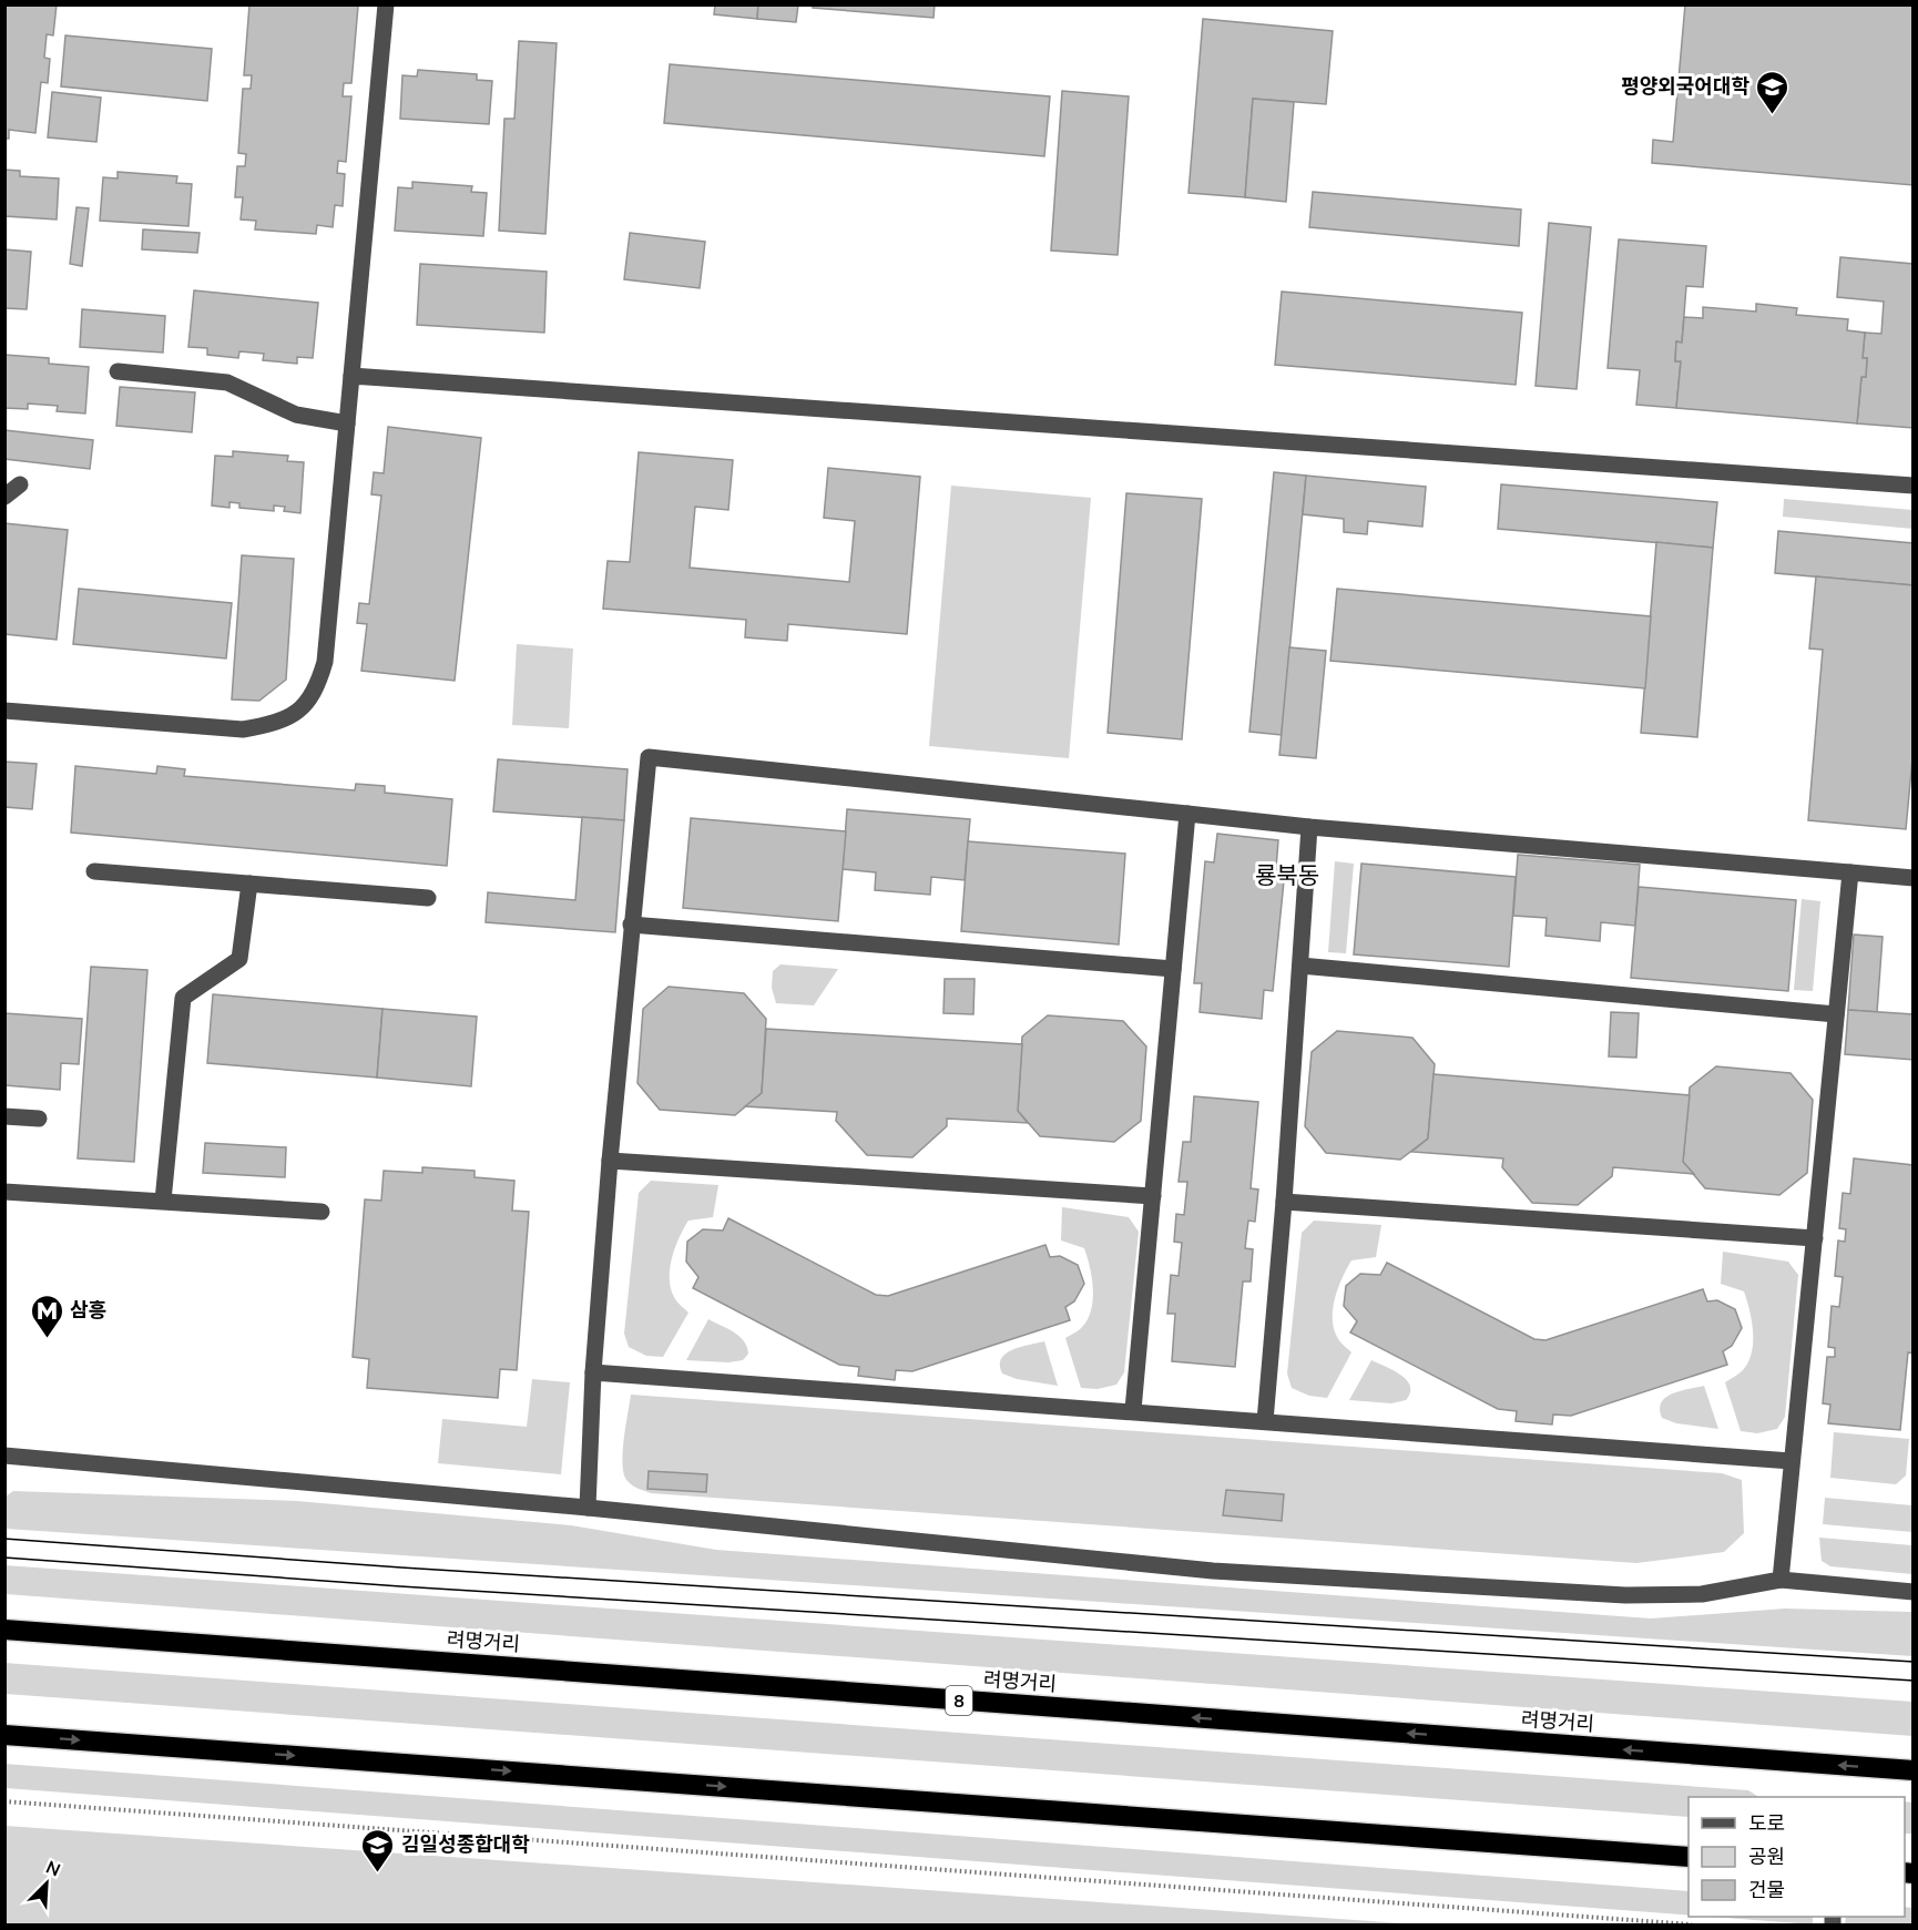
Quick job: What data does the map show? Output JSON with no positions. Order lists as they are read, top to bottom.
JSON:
{
  "streets": {
    "highway": ["려명거리", "8"]
  },
  "districts": ["룡북동"],
  "places": {
    "school or university": ["평양외국어대학", "김일성종합대학"],
    "metro station": ["삼흥"]
  },
  "legend": ["도로", "공원", "건물"],
  "north": "top right"
}
